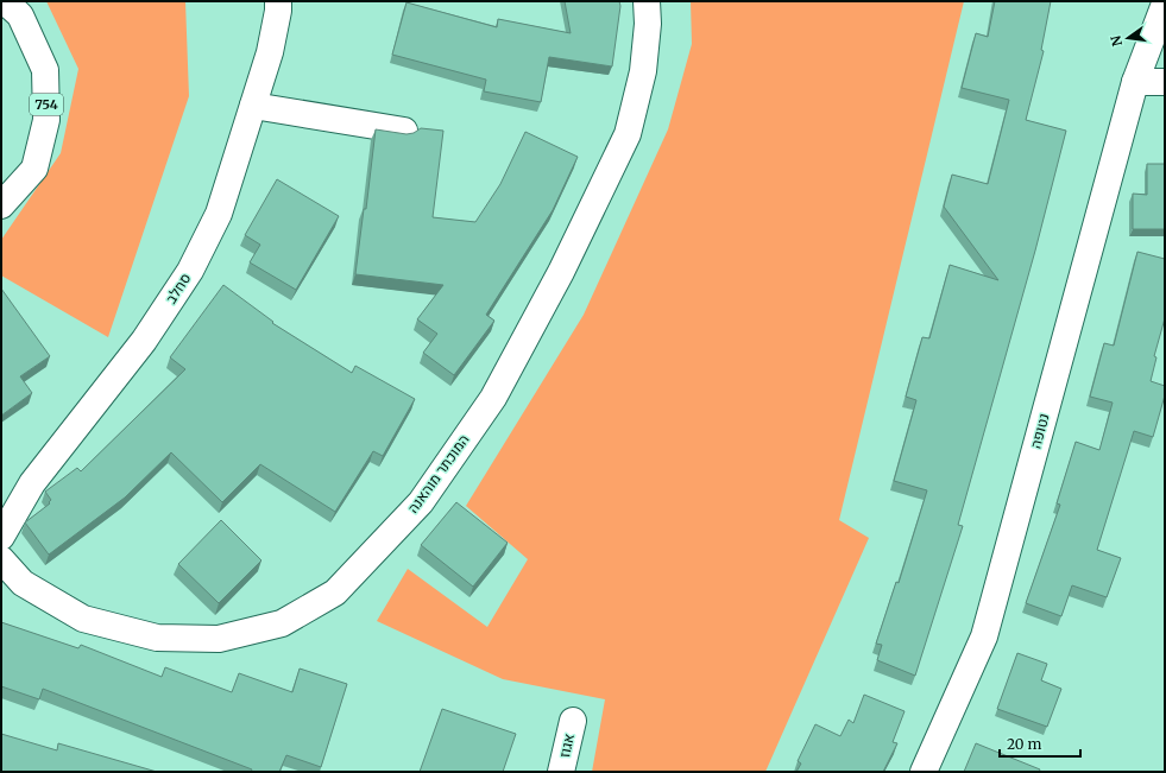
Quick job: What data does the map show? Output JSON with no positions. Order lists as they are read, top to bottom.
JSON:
{
  "streets": {
    "street": [
      "754",
      "סחלב",
      "נטופה",
      "המוכתר מוהאנה",
      "אגוז"
    ]
  },
  "scale_bar": "20 m",
  "north": "left"
}
